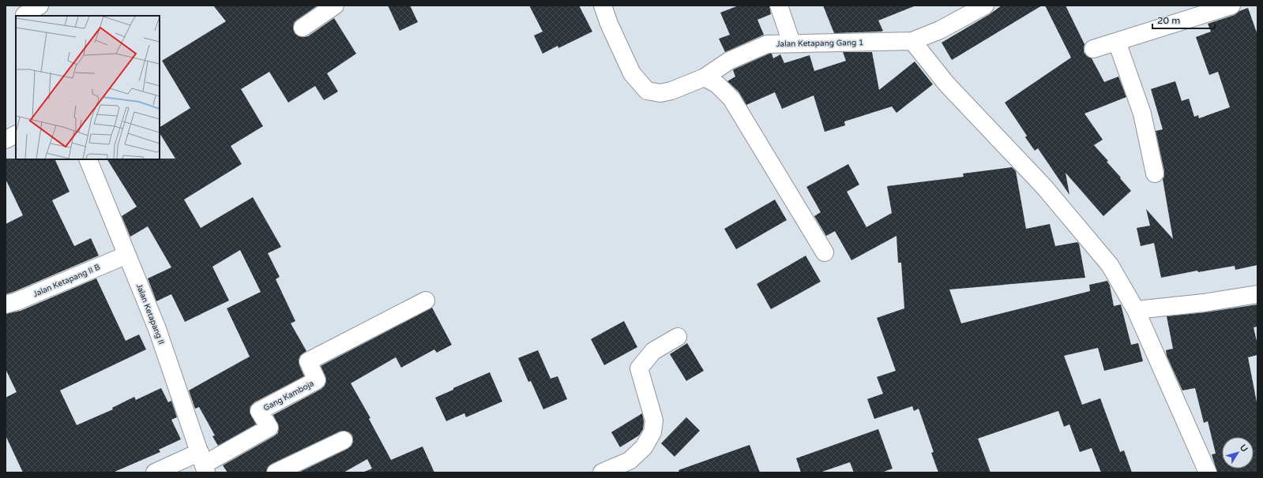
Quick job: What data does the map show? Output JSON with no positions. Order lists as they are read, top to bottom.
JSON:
{
  "streets": {
    "street": [
      "Jalan Ketapang Gang 1",
      "Jalan Ketapang II B",
      "Jalan Ketapang II",
      "Gang Kamboja"
    ]
  },
  "crossings": [
    ["Jalan Ketapang II B", "Jalan Ketapang II"],
    ["Jalan Ketapang II", "Gang Kamboja"]
  ],
  "scale_bar": "20 m",
  "north": "top right"
}
